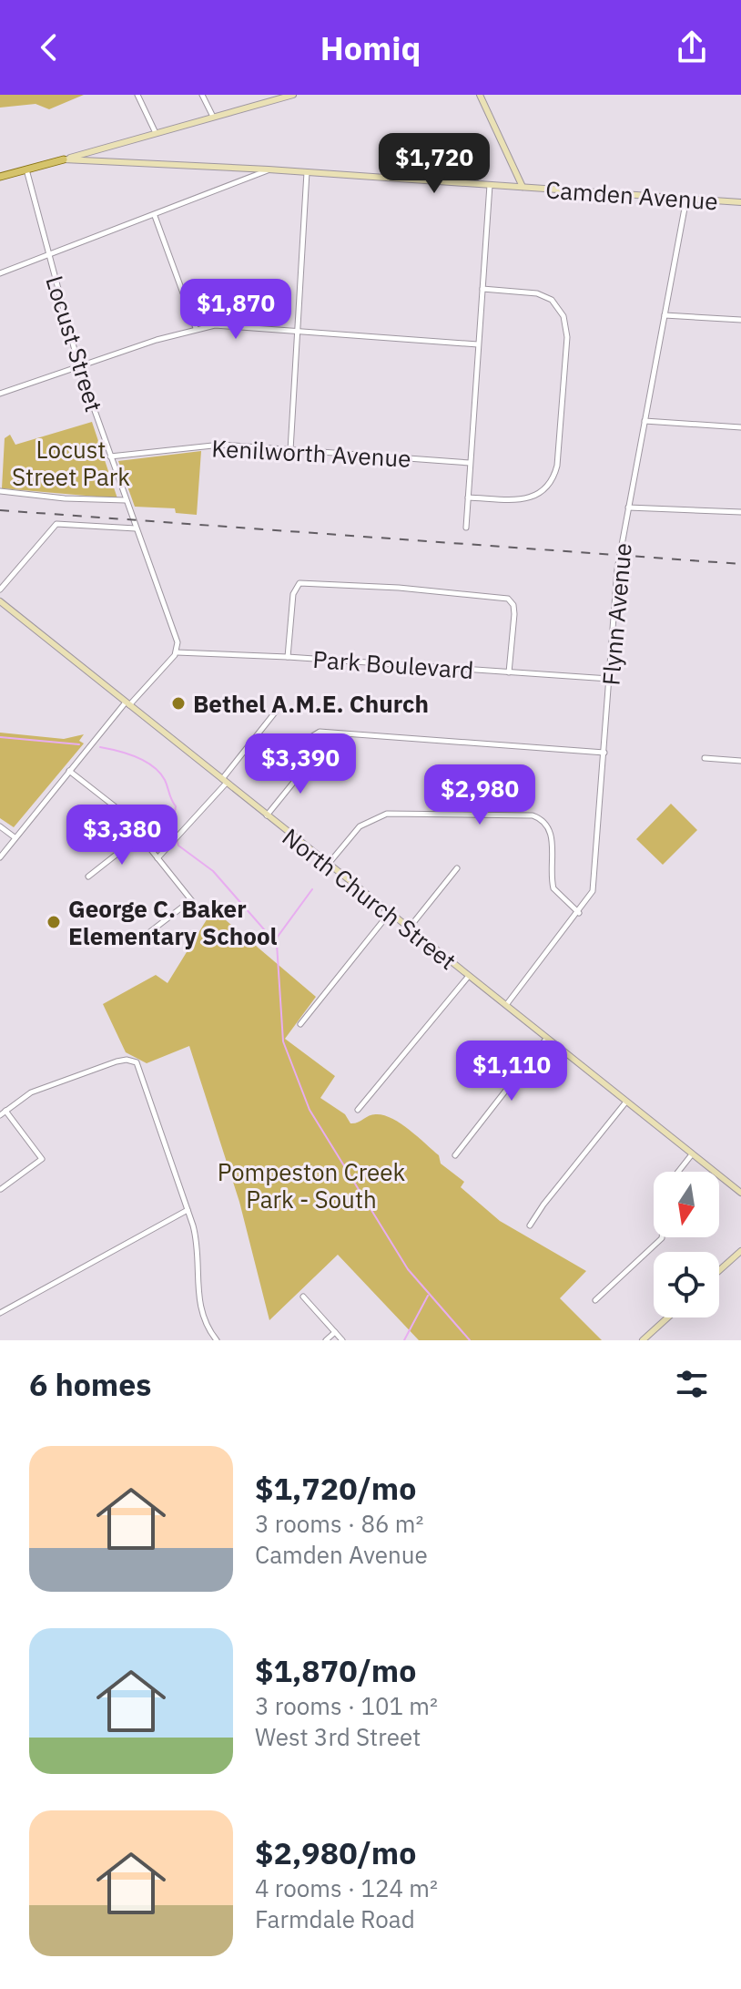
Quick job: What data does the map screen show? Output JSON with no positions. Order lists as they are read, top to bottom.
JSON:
{
  "streets": {
    "main road": ["Camden Avenue", "North Church Street"],
    "street": [
      "Locust Street",
      "Kenilworth Avenue",
      "Flynn Avenue",
      "Park Boulevard"
    ]
  },
  "crossings": [
    ["Camden Avenue", "Flynn Avenue"],
    ["Locust Street", "Kenilworth Avenue"],
    ["Locust Street", "Park Boulevard"],
    ["Flynn Avenue", "Park Boulevard"],
    ["Flynn Avenue", "North Church Street"]
  ],
  "parks": ["Locust Street Park", "Pompeston Creek Park - South"],
  "places": ["Bethel A.M.E. Church", "George C. Baker Elementary School"],
  "north": "bottom",
  "page": {
    "header": "Homiq",
    "price": [
      "$1,720",
      "$1,870",
      "$3,390",
      "$2,980",
      "$3,380",
      "$1,110"
    ],
    "heading": "6 homes",
    "list": [
      {
        "name": "$1,720/mo",
        "note": "3 rooms · 86 m² · Camden Avenue"
      },
      {
        "name": "$1,870/mo",
        "note": "3 rooms · 101 m² · West 3rd Street"
      },
      {
        "name": "$2,980/mo",
        "note": "4 rooms · 124 m² · Farmdale Road"
      }
    ]
  }
}
